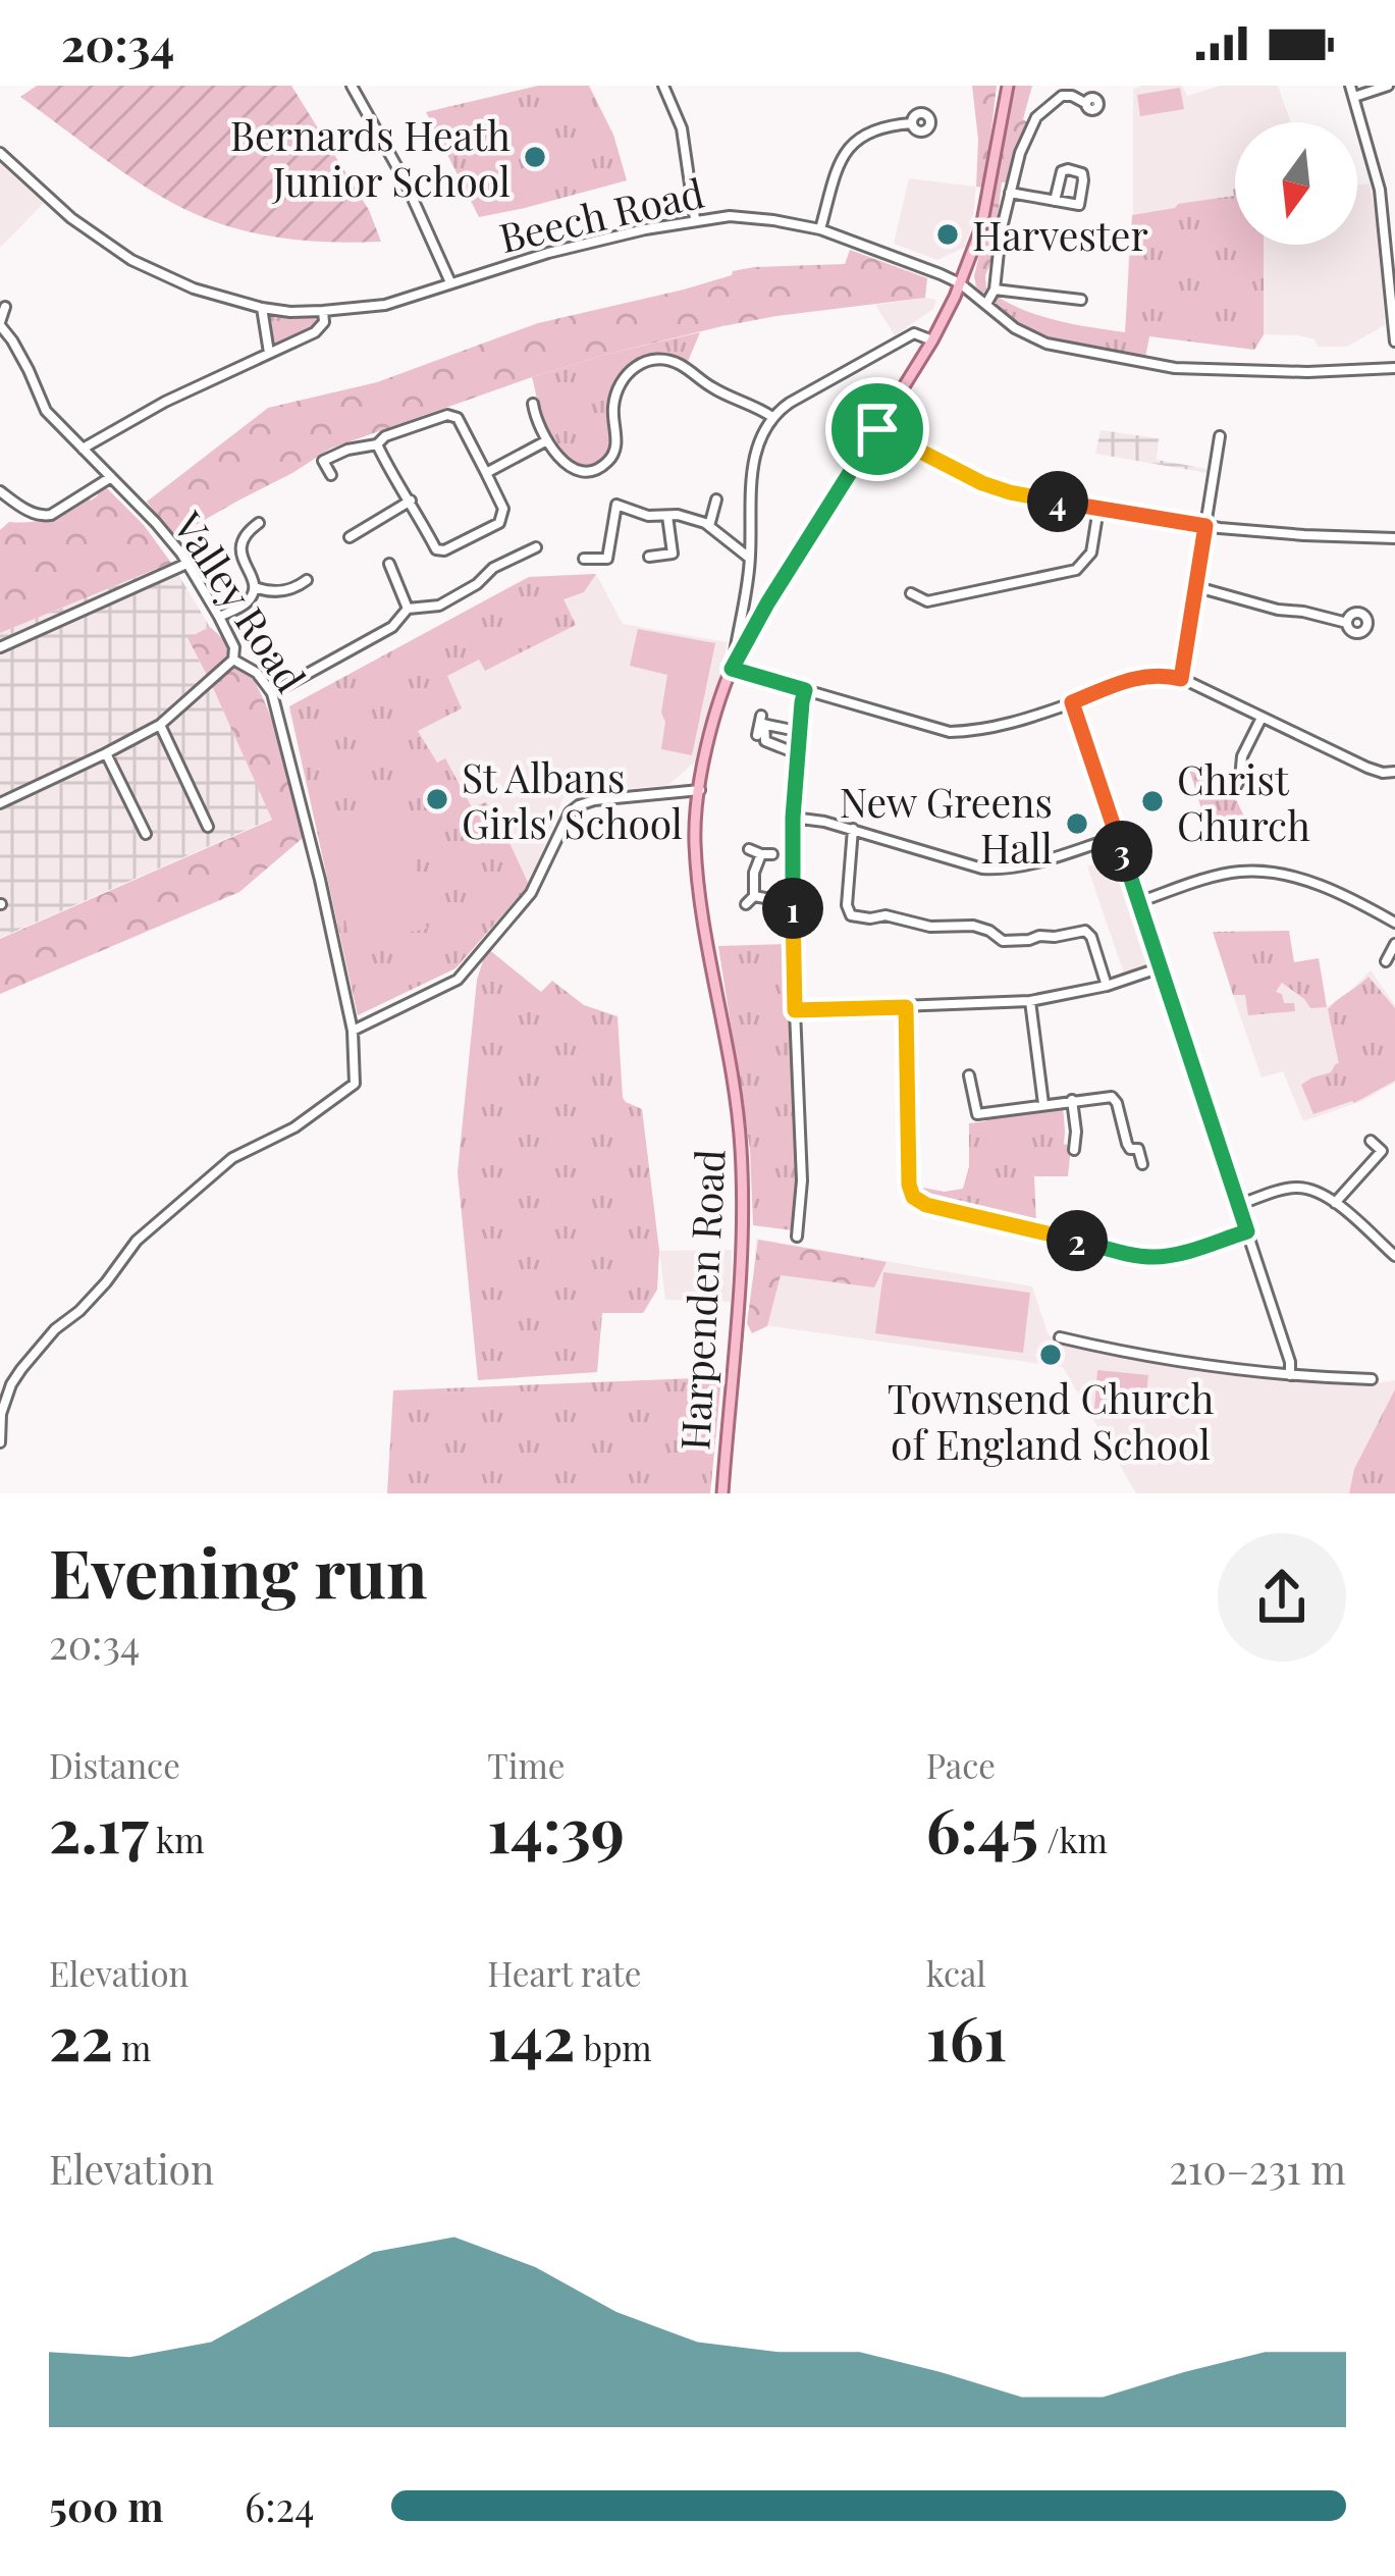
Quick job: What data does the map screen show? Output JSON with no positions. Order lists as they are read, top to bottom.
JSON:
{
  "streets": {
    "main road": ["Harpenden Road"],
    "street": ["Beech Road", "Valley Road"]
  },
  "crossings": [
    ["Beech Road", "Harpenden Road"]
  ],
  "places": [
    "Bernards Heath Junior School",
    "Harvester",
    "St Albans Girls' School",
    "Christ Church",
    "New Greens Hall",
    "Townsend Church of England School"
  ],
  "north": "bottom",
  "page": {
    "status": "20:34",
    "pins": [
      "4",
      "3",
      "1",
      "2"
    ],
    "heading": ["Evening run", "20:34"],
    "stats": [
      ["Distance", "2.17 km"],
      ["Time", "14:39"],
      ["Pace", "6:45 /km"],
      ["Elevation", "22 m"],
      ["Heart rate", "142 bpm"],
      ["kcal", "161"]
    ],
    "chart": ["Elevation", "210–231 m"],
    "list": [
      {
        "name": "500 m",
        "note": "6:24"
      }
    ]
  }
}
